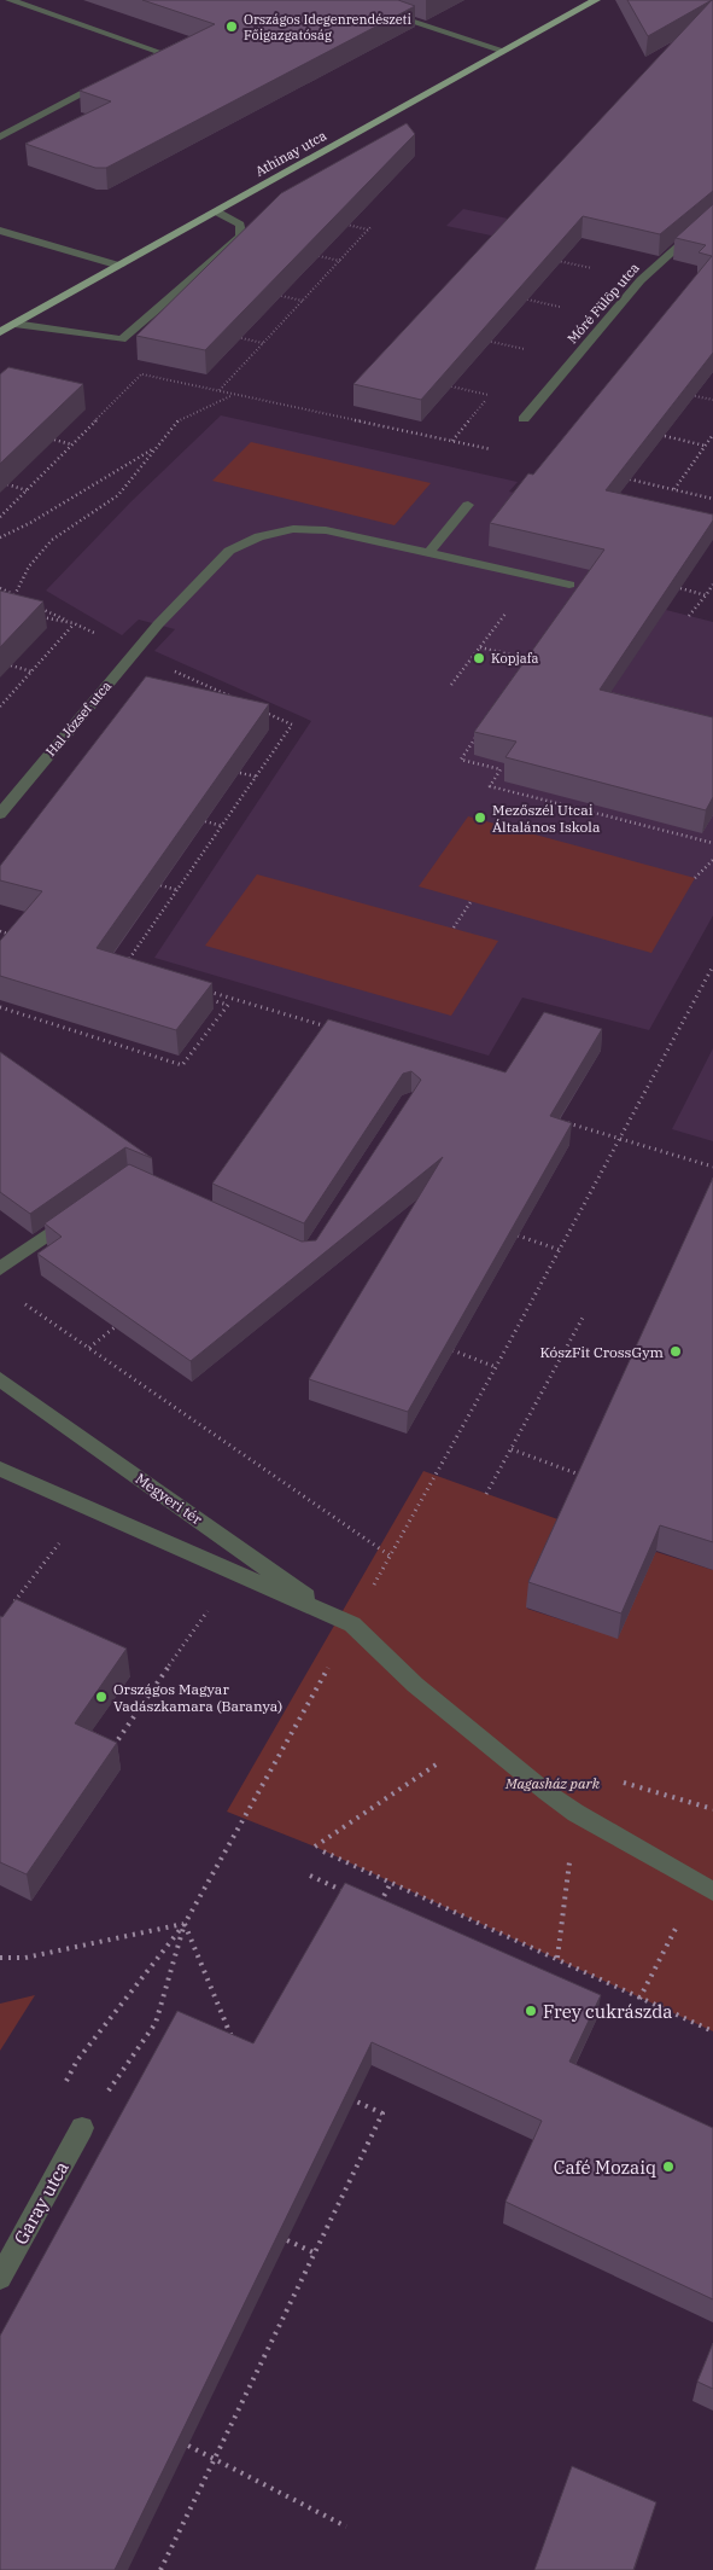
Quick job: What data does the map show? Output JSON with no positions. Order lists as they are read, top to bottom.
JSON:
{
  "streets": {
    "main road": ["Athinay utca"],
    "street": [
      "Móré Fülöp utca",
      "Hal József utca",
      "Megyeri tér",
      "Garay utca"
    ]
  },
  "parks": ["Magasház park"],
  "places": [
    "Országos Idegenrendészeti Főigazgatóság",
    "Kopjafa",
    "Mezőszél Utcai Általános Iskola",
    "KószFit CrossGym",
    "Országos Magyar Vadászkamara (Baranya)",
    "Frey cukrászda",
    "Café Mozaiq"
  ]
}
